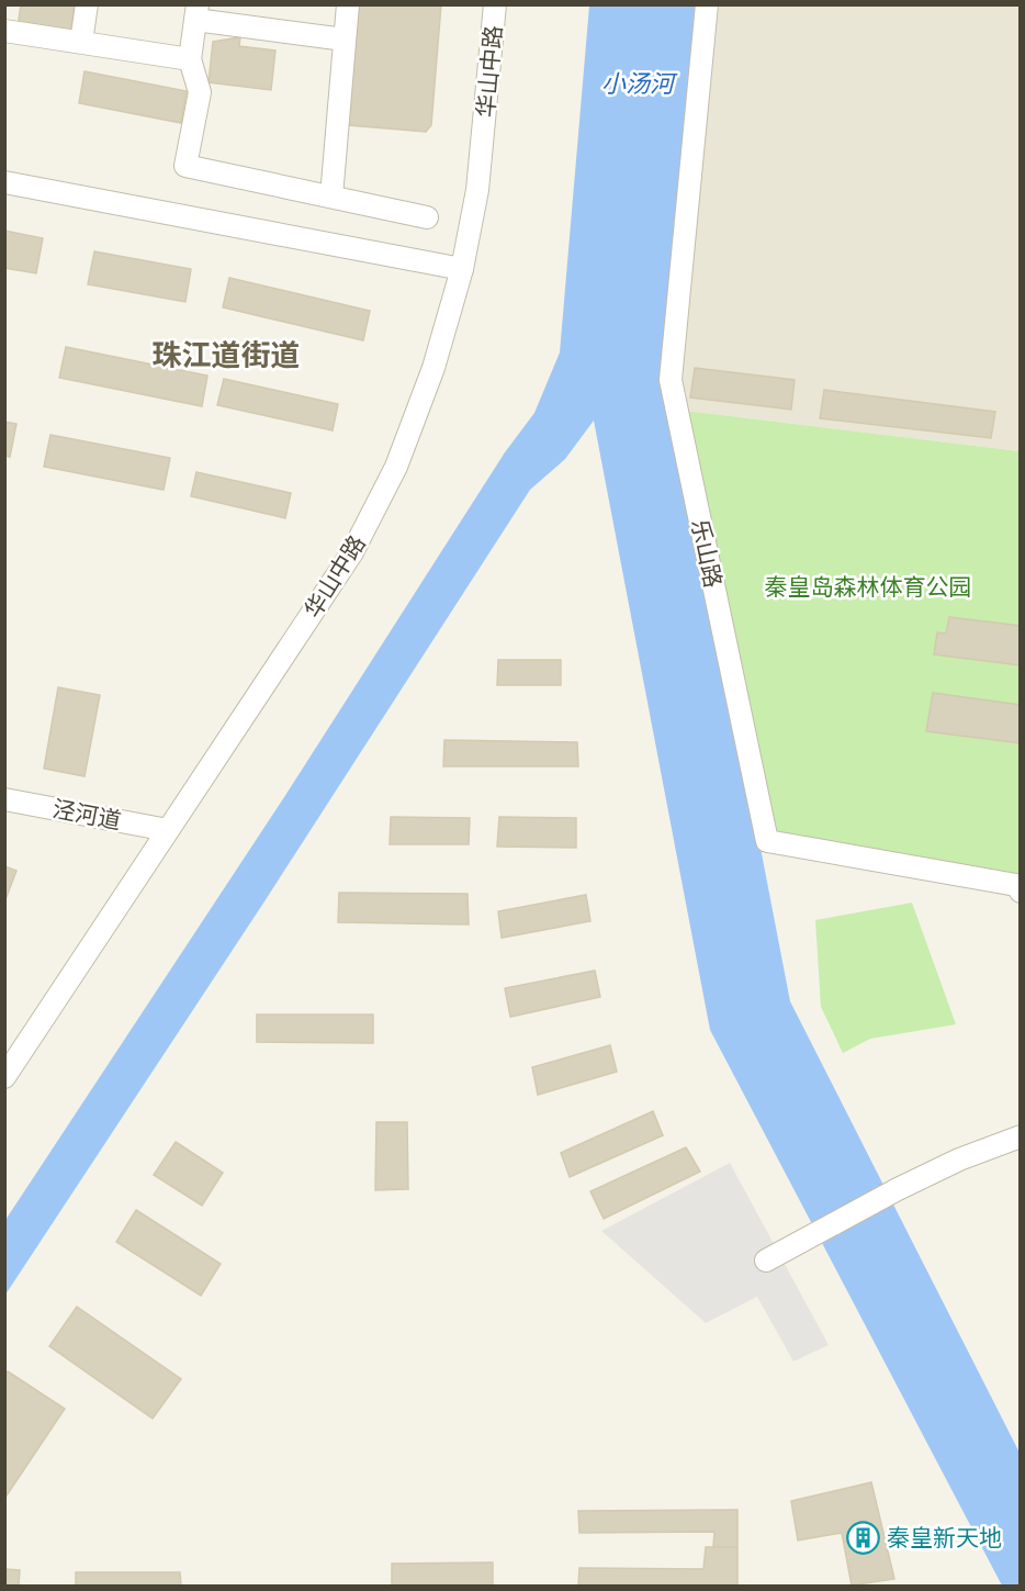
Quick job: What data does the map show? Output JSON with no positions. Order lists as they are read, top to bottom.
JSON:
{
  "streets": {
    "street": ["华山中路", "乐山路", "泾河道"]
  },
  "crossings": [
    ["华山中路", "泾河道"]
  ],
  "districts": ["珠江道街道"],
  "water": ["小汤河"],
  "parks": ["秦皇岛森林体育公园"],
  "places": {
    "building": ["秦皇新天地"]
  }
}
